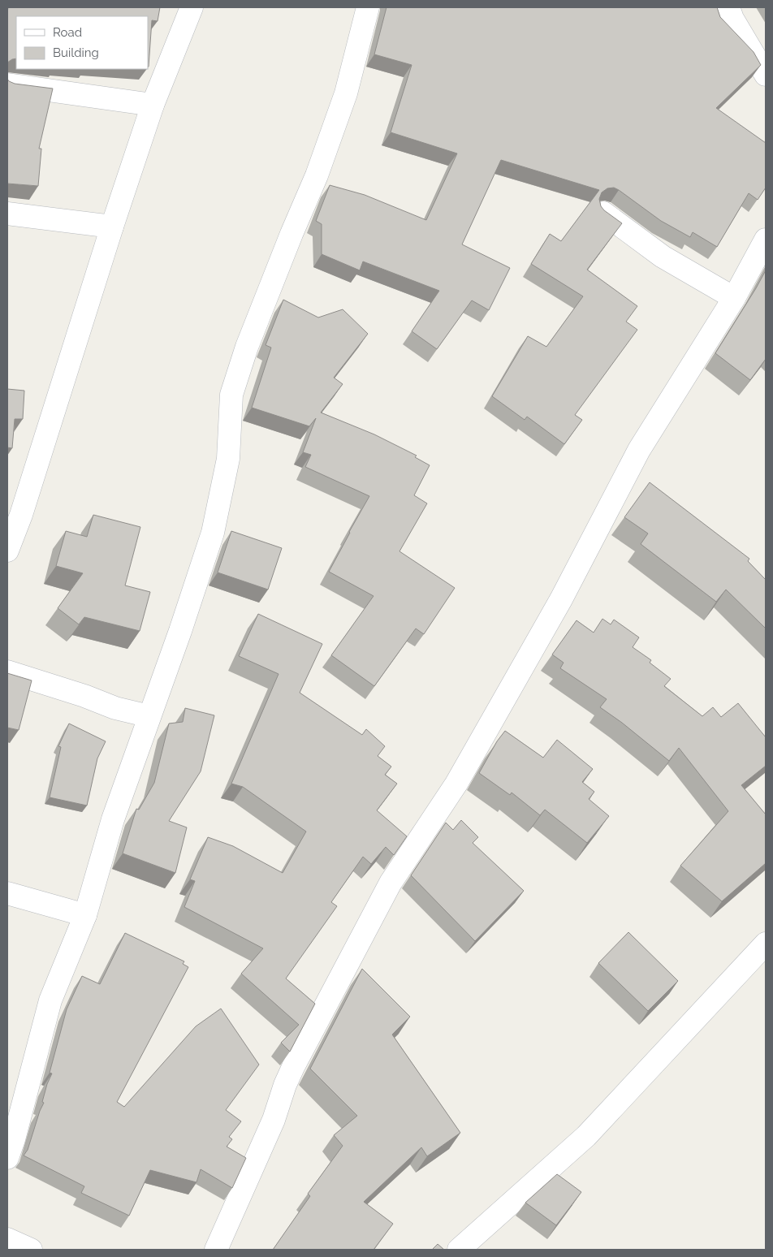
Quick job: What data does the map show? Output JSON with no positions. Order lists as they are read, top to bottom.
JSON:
{
  "legend": ["Road", "Building"]
}
